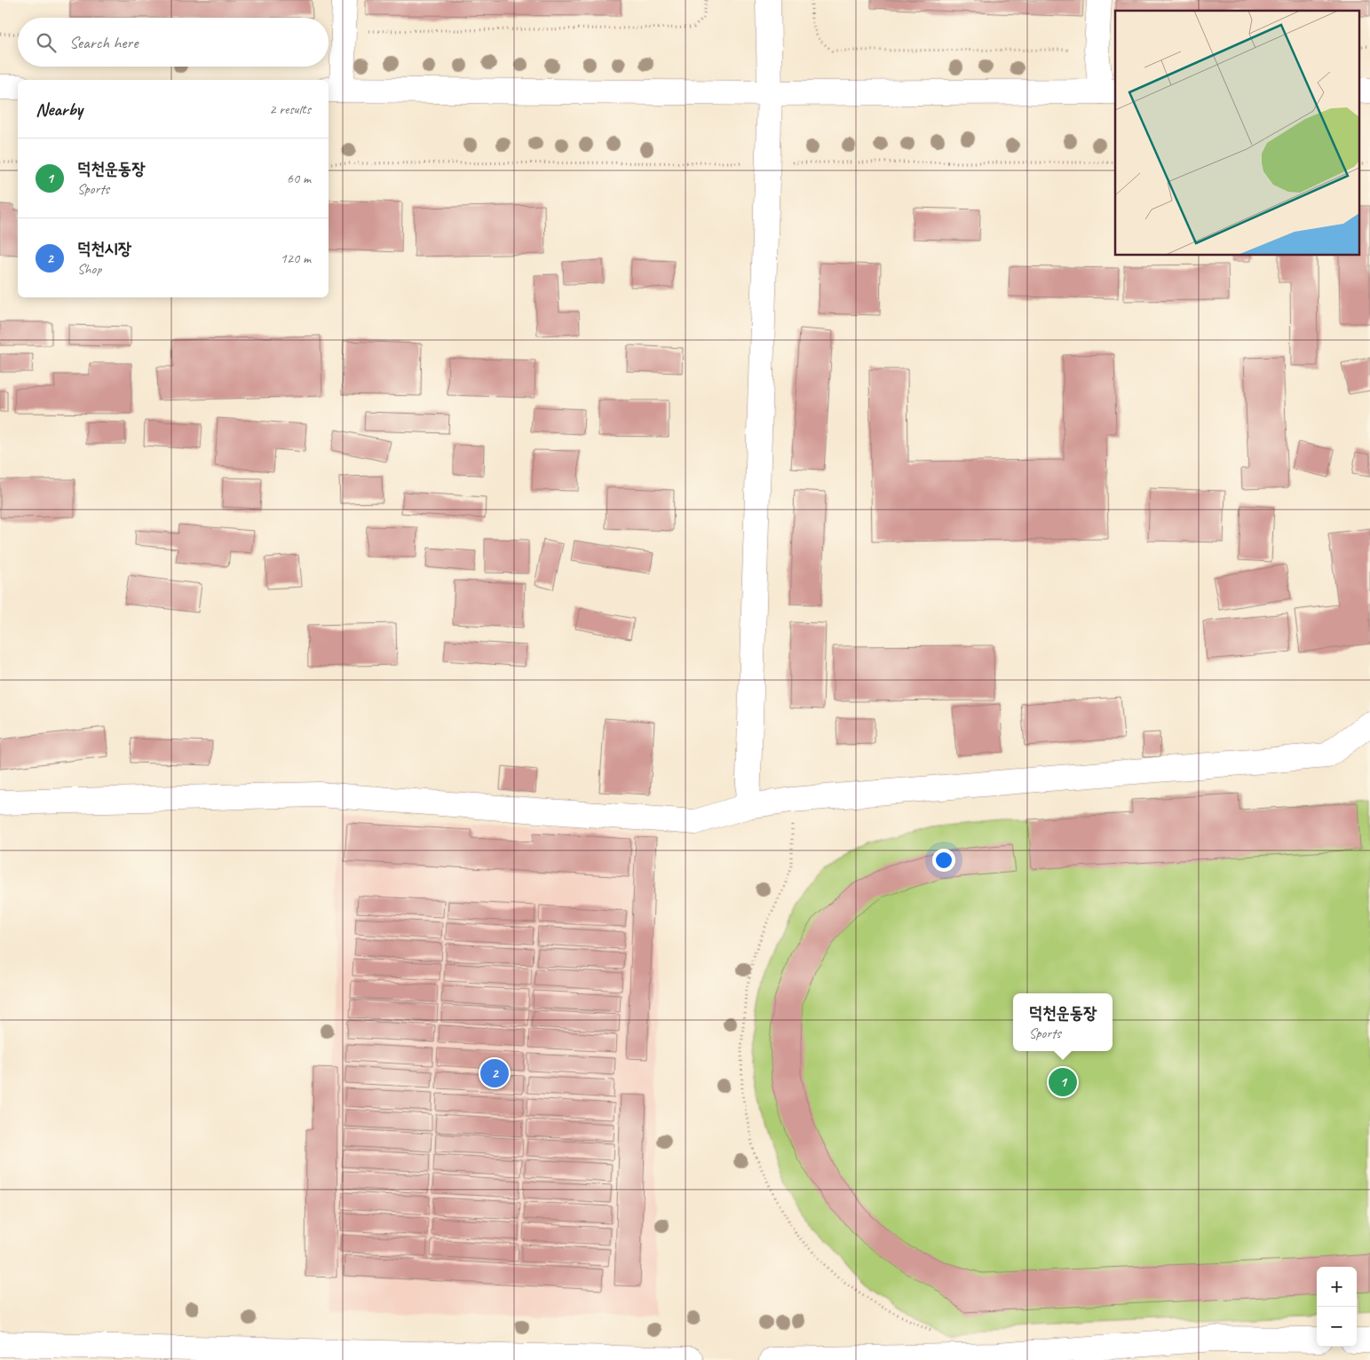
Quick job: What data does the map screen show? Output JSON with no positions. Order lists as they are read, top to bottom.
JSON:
{
  "page": {
    "search": "Search here",
    "heading": ["Nearby", "2 results"],
    "list": [
      {
        "mark": "1",
        "name": "덕천운동장",
        "note": "Sports",
        "value": "60 m"
      },
      {
        "mark": "2",
        "name": "덕천시장",
        "note": "Shop",
        "value": "120 m"
      }
    ],
    "popup": ["덕천운동장", "Sports"],
    "pins": ["2", "1"],
    "map_buttons": ["+", "−"]
  }
}
